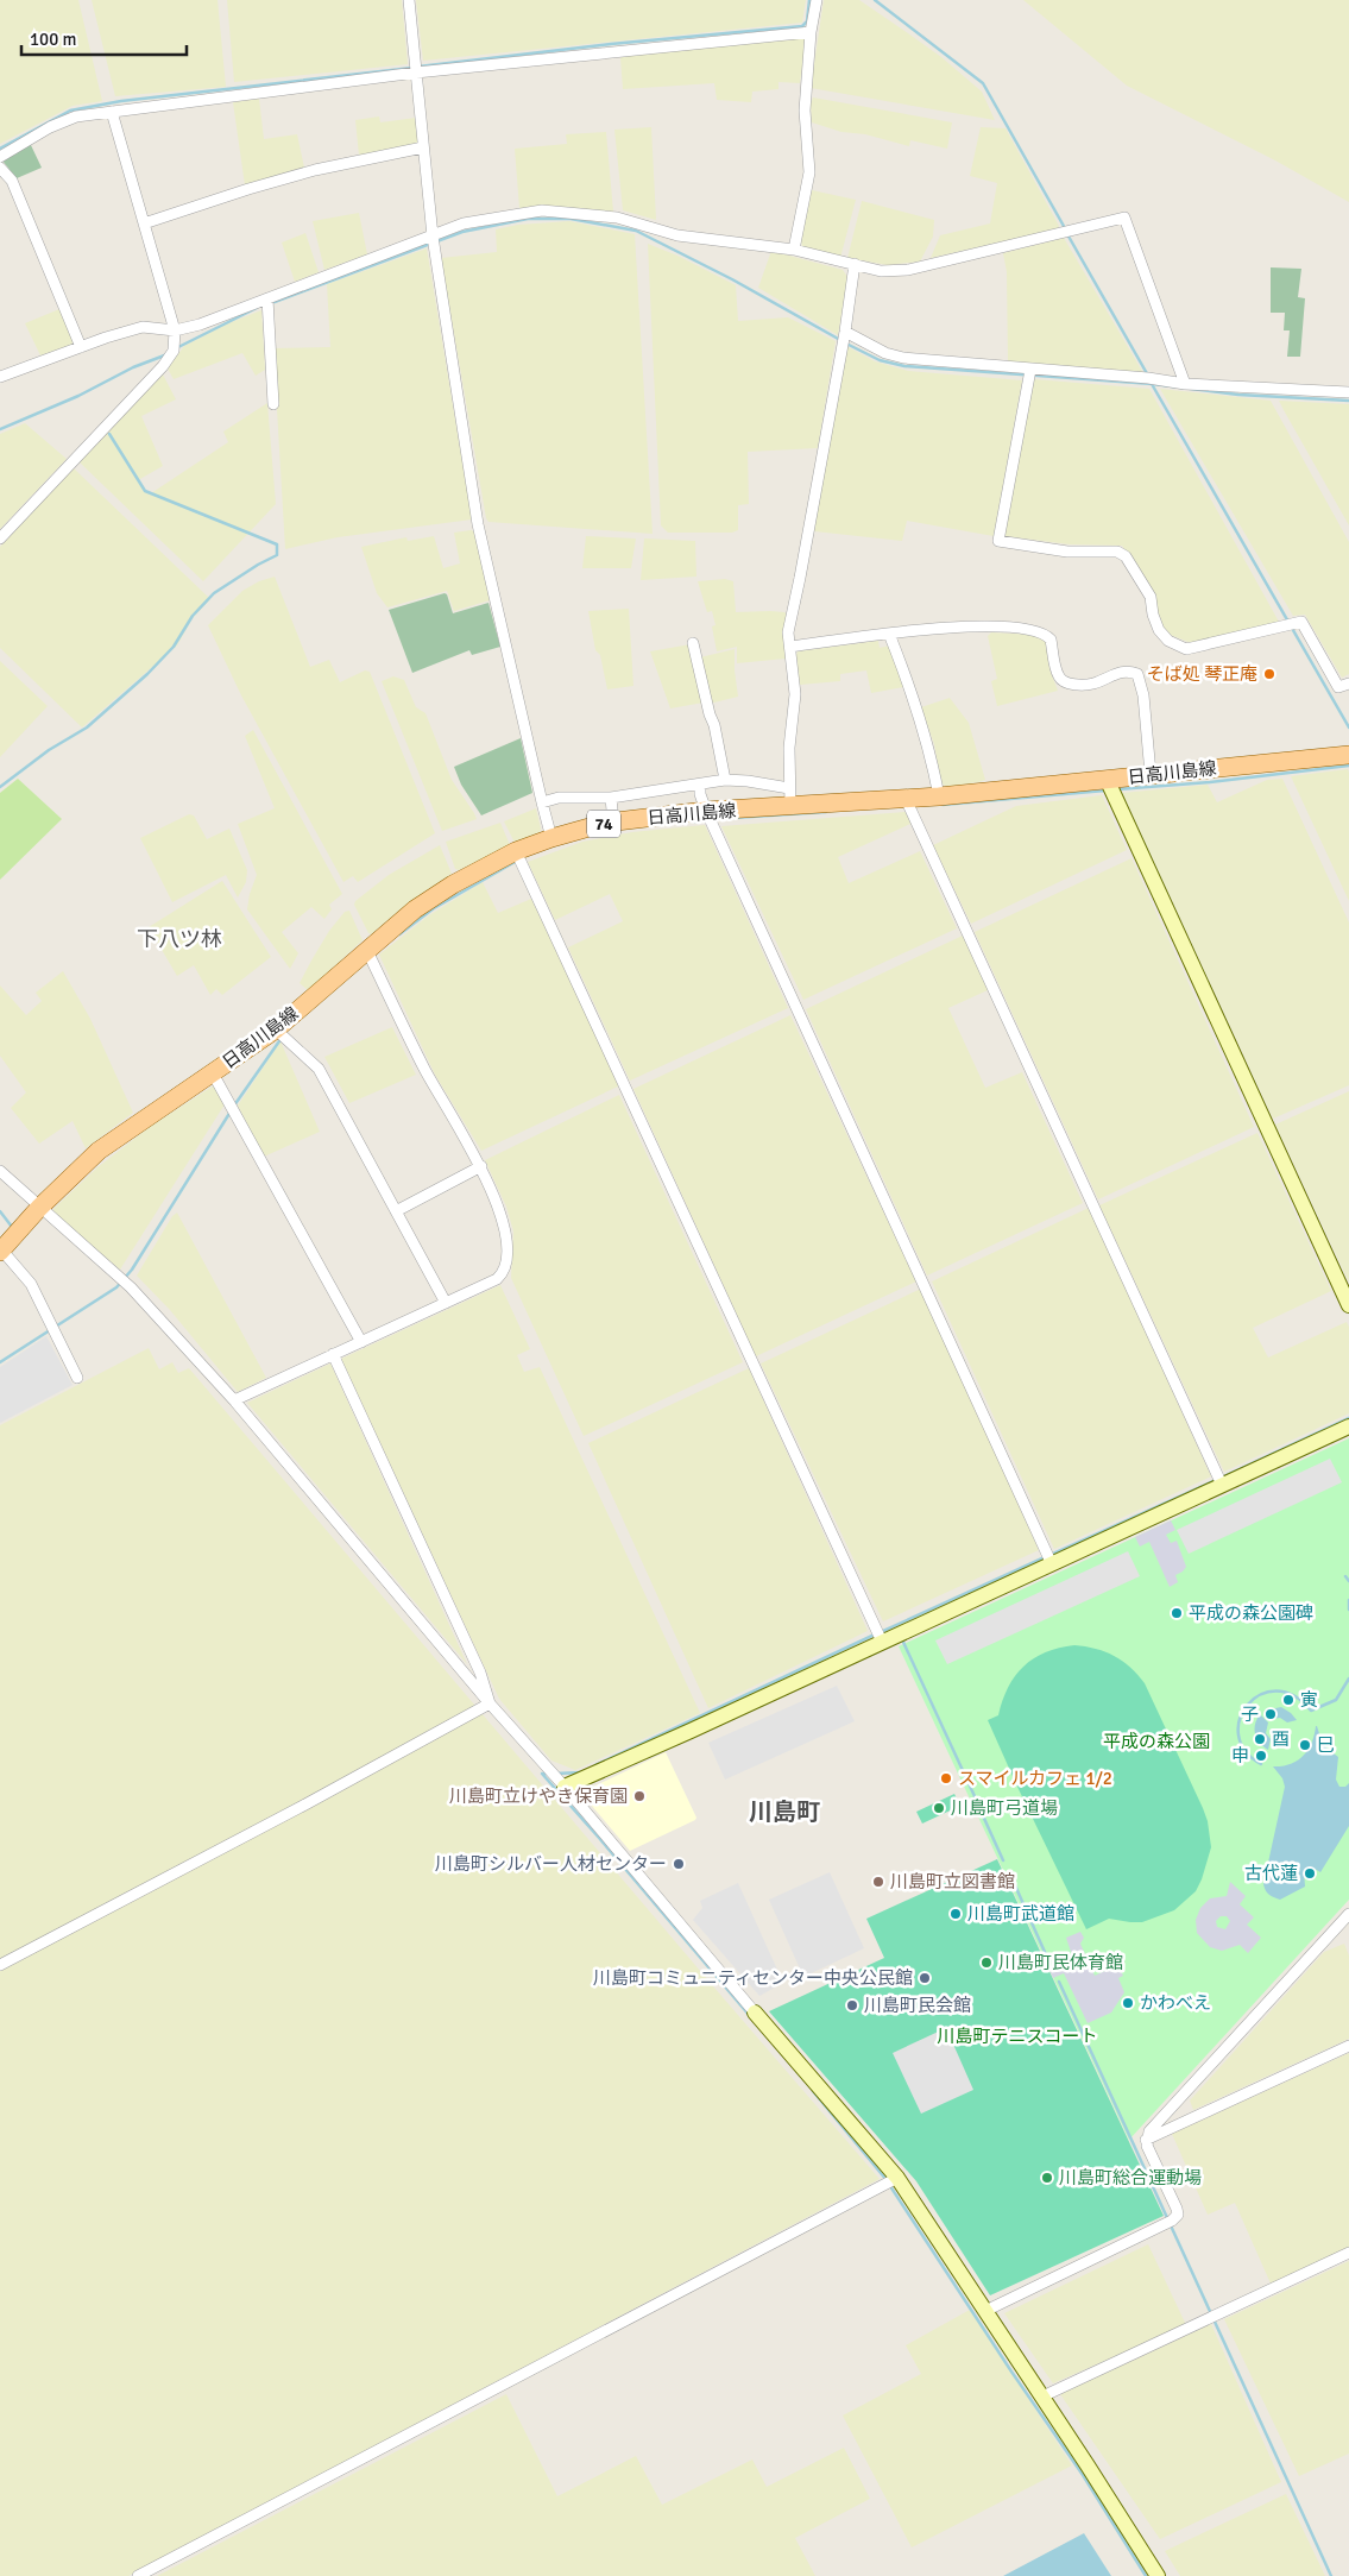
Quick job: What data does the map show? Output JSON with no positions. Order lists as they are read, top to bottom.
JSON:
{
  "streets": {
    "main road": ["日高川島線", "74"]
  },
  "districts": ["下八ツ林", "川島町"],
  "parks": ["平成の森公園", "川島町テニスコート"],
  "places": [
    "そば処 琴正庵",
    "平成の森公園碑",
    "寅",
    "子",
    "酉",
    "巳",
    "申",
    "スマイルカフェ 1/2",
    "川島町立けやき保育園",
    "川島町弓道場",
    "川島町シルバー人材センター",
    "古代蓮",
    "川島町立図書館",
    "川島町武道館",
    "川島町民体育館",
    "川島町コミュニティセンター中央公民館",
    "かわべえ",
    "川島町民会館",
    "川島町総合運動場"
  ],
  "scale_bar": "100 m"
}
